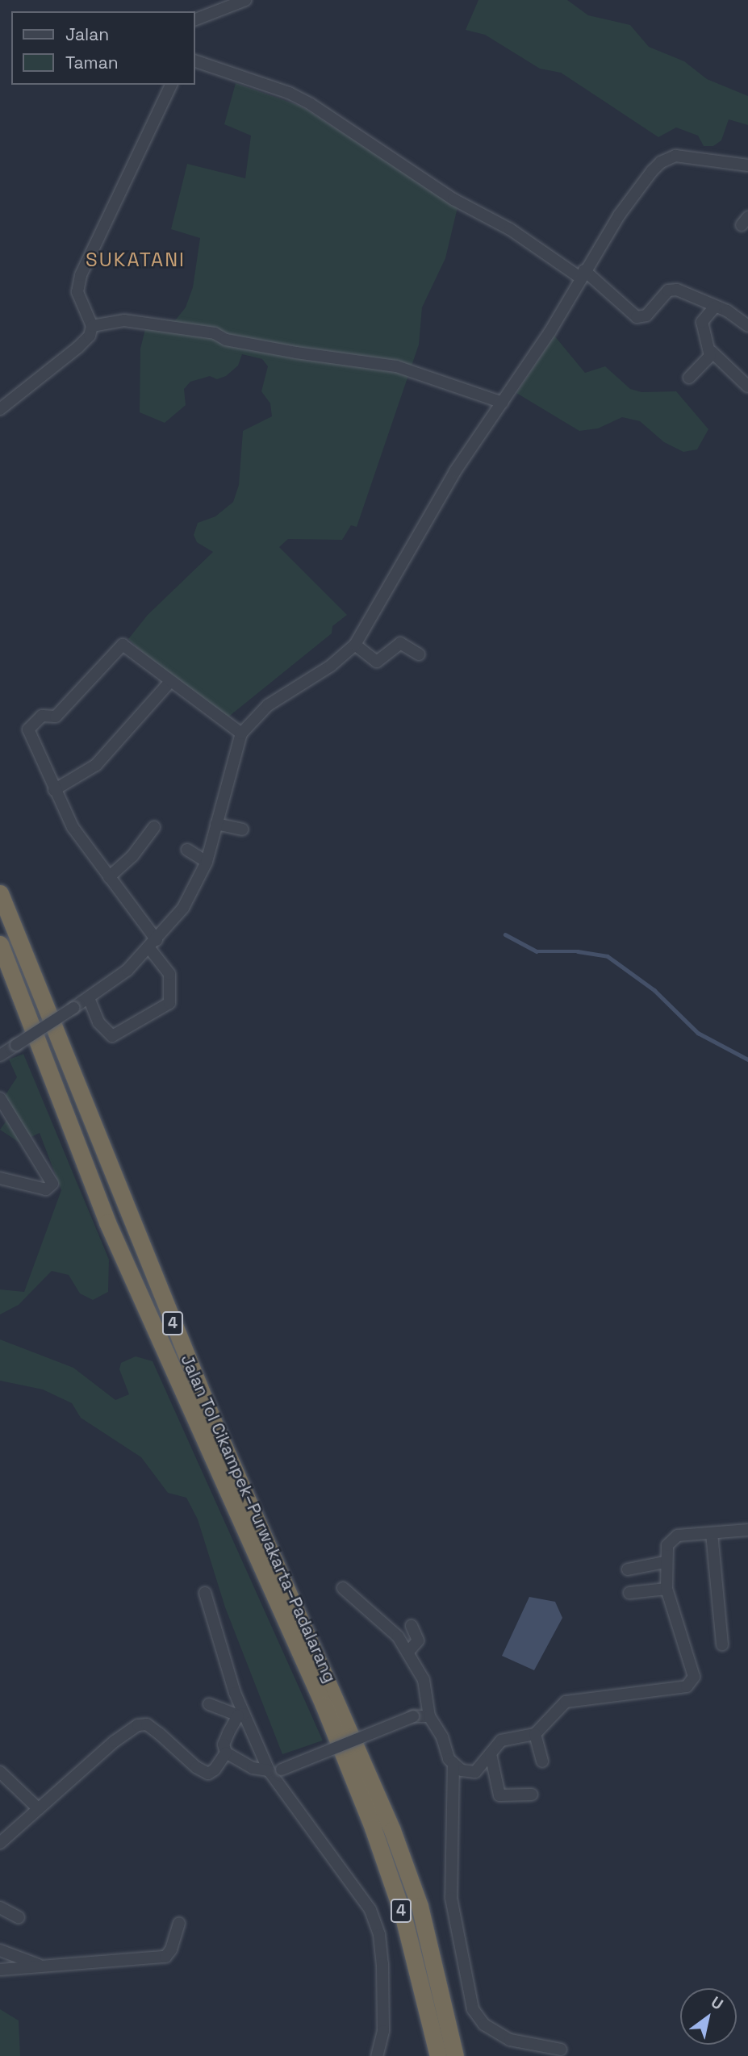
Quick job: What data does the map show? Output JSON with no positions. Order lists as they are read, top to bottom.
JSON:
{
  "streets": {
    "highway": ["4", "Jalan Tol Cikampek–Purwakarta–Padalarang"]
  },
  "districts": ["SUKATANI"],
  "legend": ["Jalan", "Taman"],
  "north": "top right"
}
